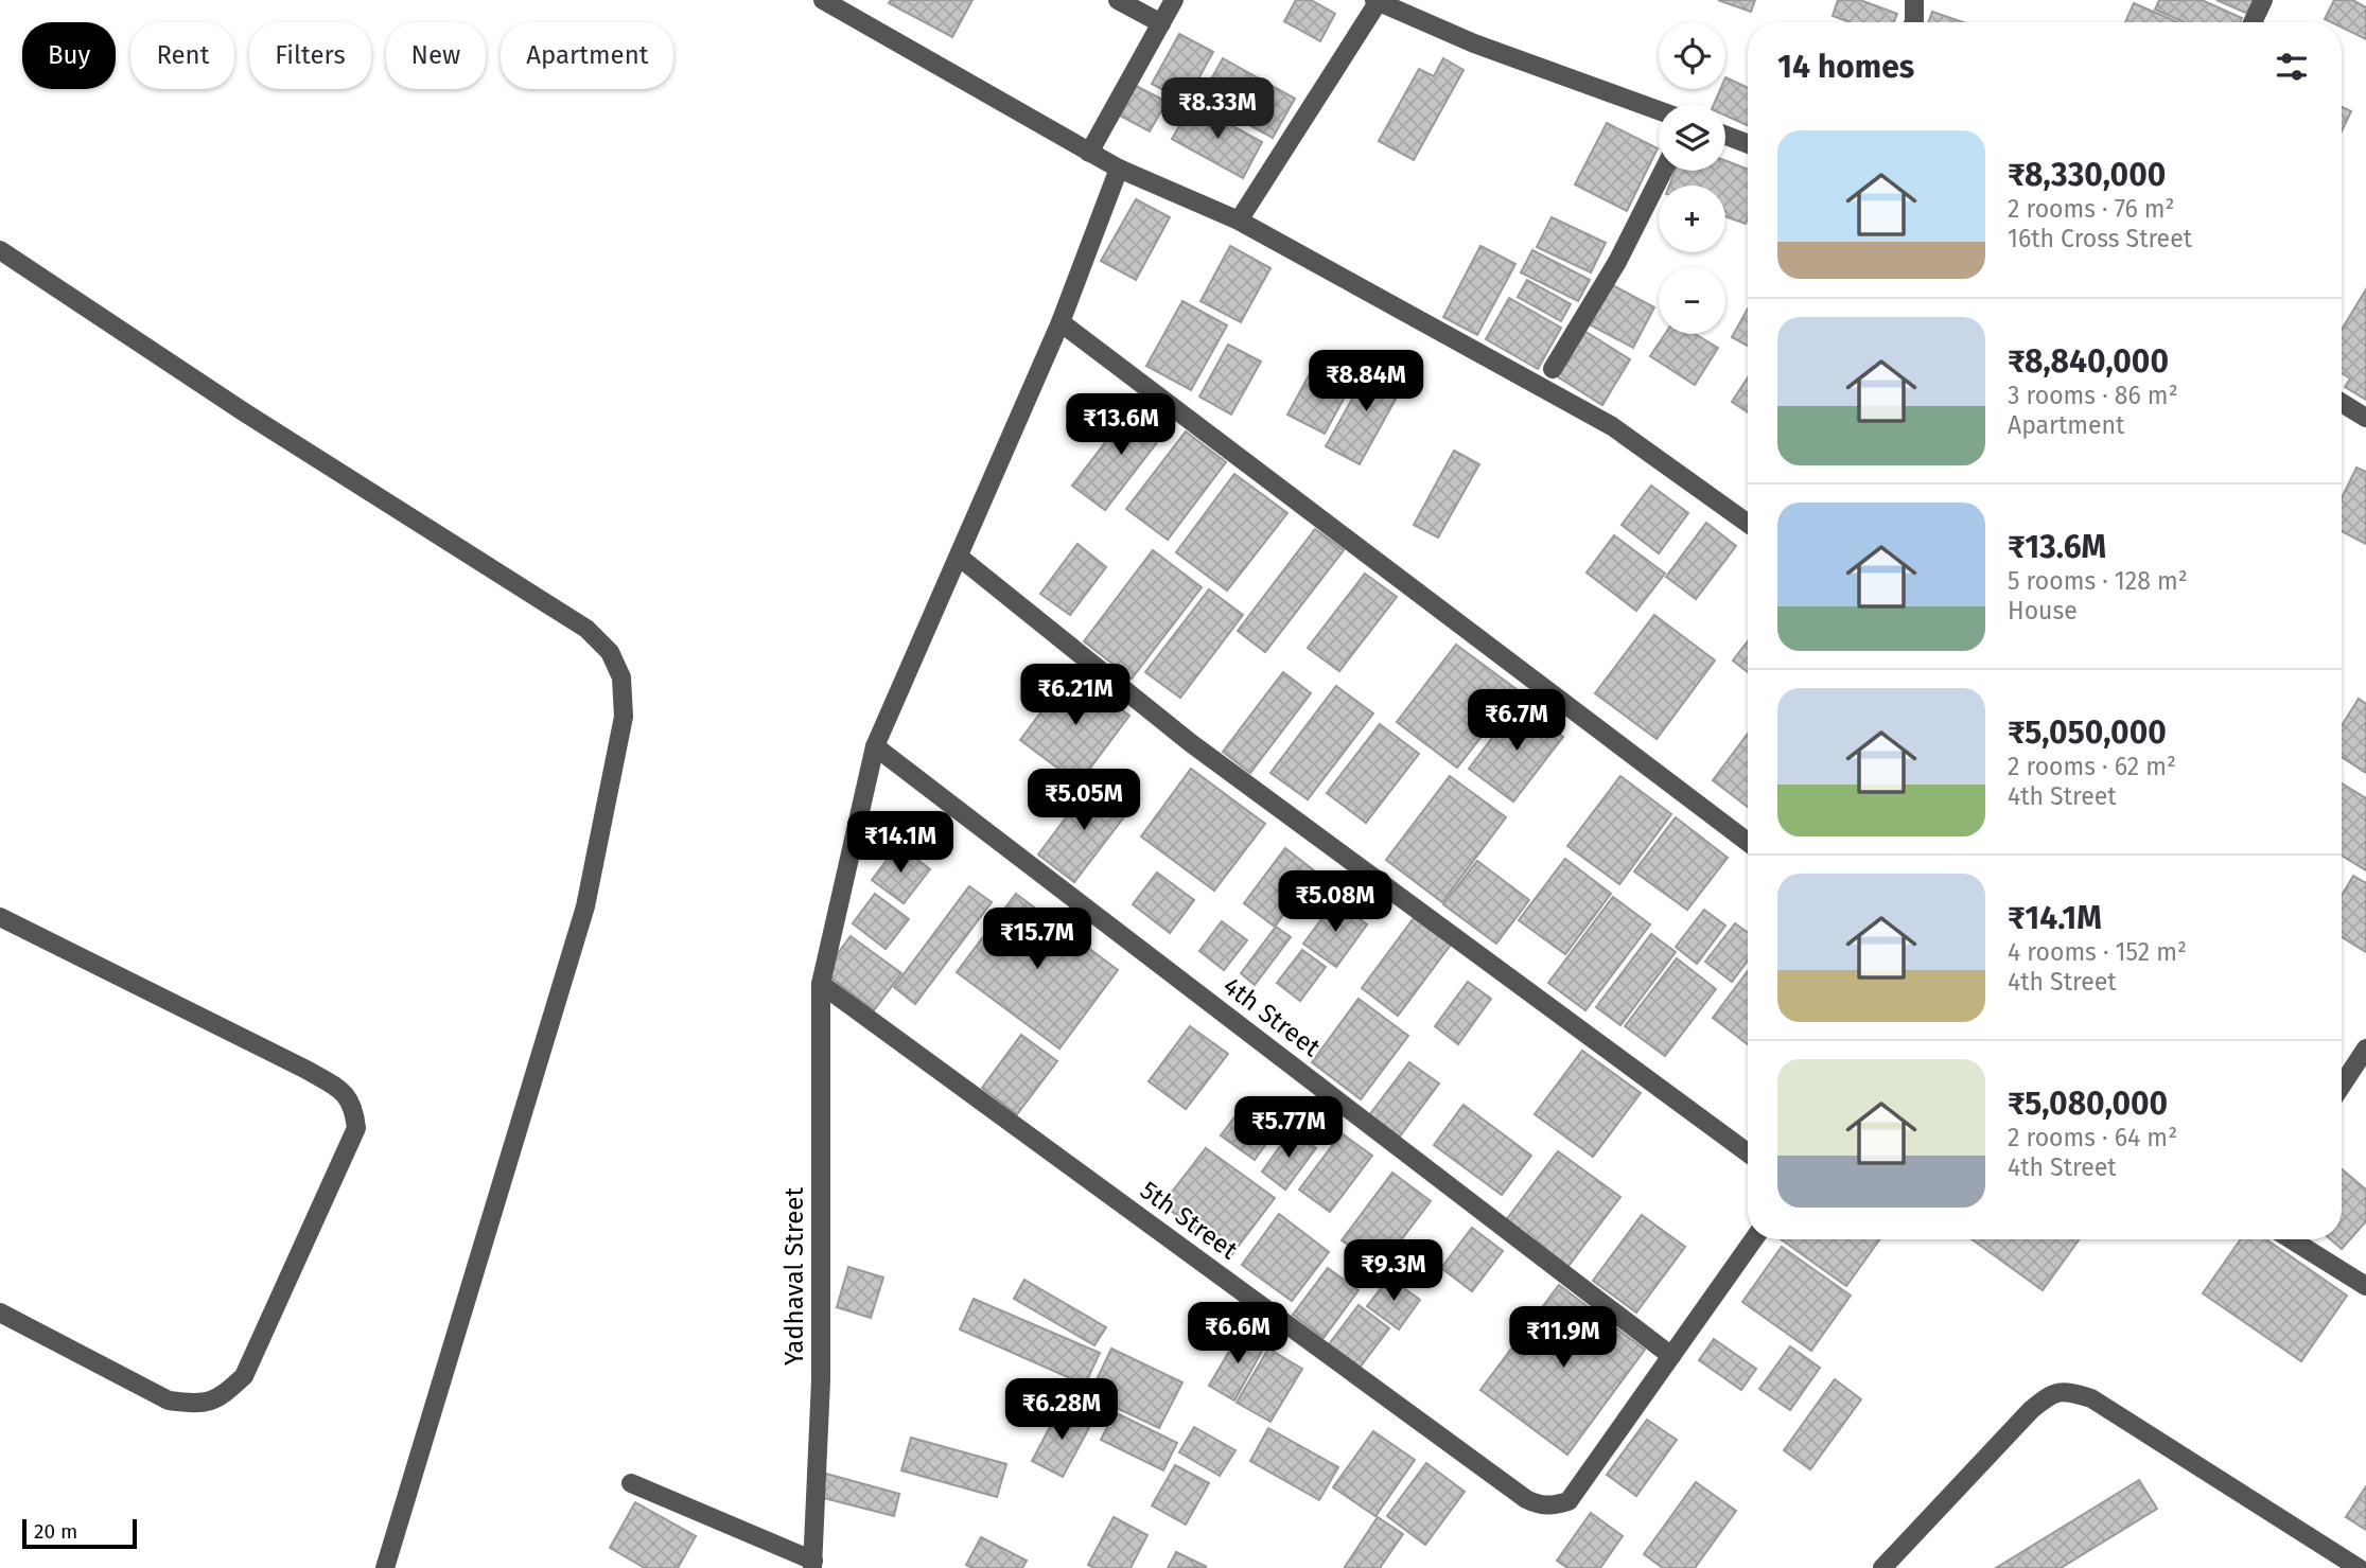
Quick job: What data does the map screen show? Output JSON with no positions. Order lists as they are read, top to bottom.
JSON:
{
  "streets": {
    "street": ["4th Street", "5th Street", "Yadhaval Street"]
  },
  "crossings": [
    ["4th Street", "5th Street"],
    ["4th Street", "Yadhaval Street"],
    ["5th Street", "Yadhaval Street"]
  ],
  "scale_bar": "20 m",
  "page": {
    "map_buttons": ["+", "−"],
    "chip": [
      "Buy",
      "Rent",
      "Filters",
      "New",
      "Apartment"
    ],
    "heading": "14 homes",
    "price": [
      "₹8.33M",
      "₹8.84M",
      "₹13.6M",
      "₹6.21M",
      "₹6.7M",
      "₹5.05M",
      "₹14.1M",
      "₹5.08M",
      "₹15.7M",
      "₹5.77M",
      "₹9.3M",
      "₹6.6M",
      "₹11.9M",
      "₹6.28M"
    ],
    "list": [
      {
        "name": "₹8,330,000",
        "note": "2 rooms · 76 m² · 16th Cross Street"
      },
      {
        "name": "₹8,840,000",
        "note": "3 rooms · 86 m² · Apartment"
      },
      {
        "name": "₹13.6M",
        "note": "5 rooms · 128 m² · House"
      },
      {
        "name": "₹5,050,000",
        "note": "2 rooms · 62 m² · 4th Street"
      },
      {
        "name": "₹14.1M",
        "note": "4 rooms · 152 m² · 4th Street"
      },
      {
        "name": "₹5,080,000",
        "note": "2 rooms · 64 m² · 4th Street"
      }
    ],
    "scale": "20 m"
  }
}
